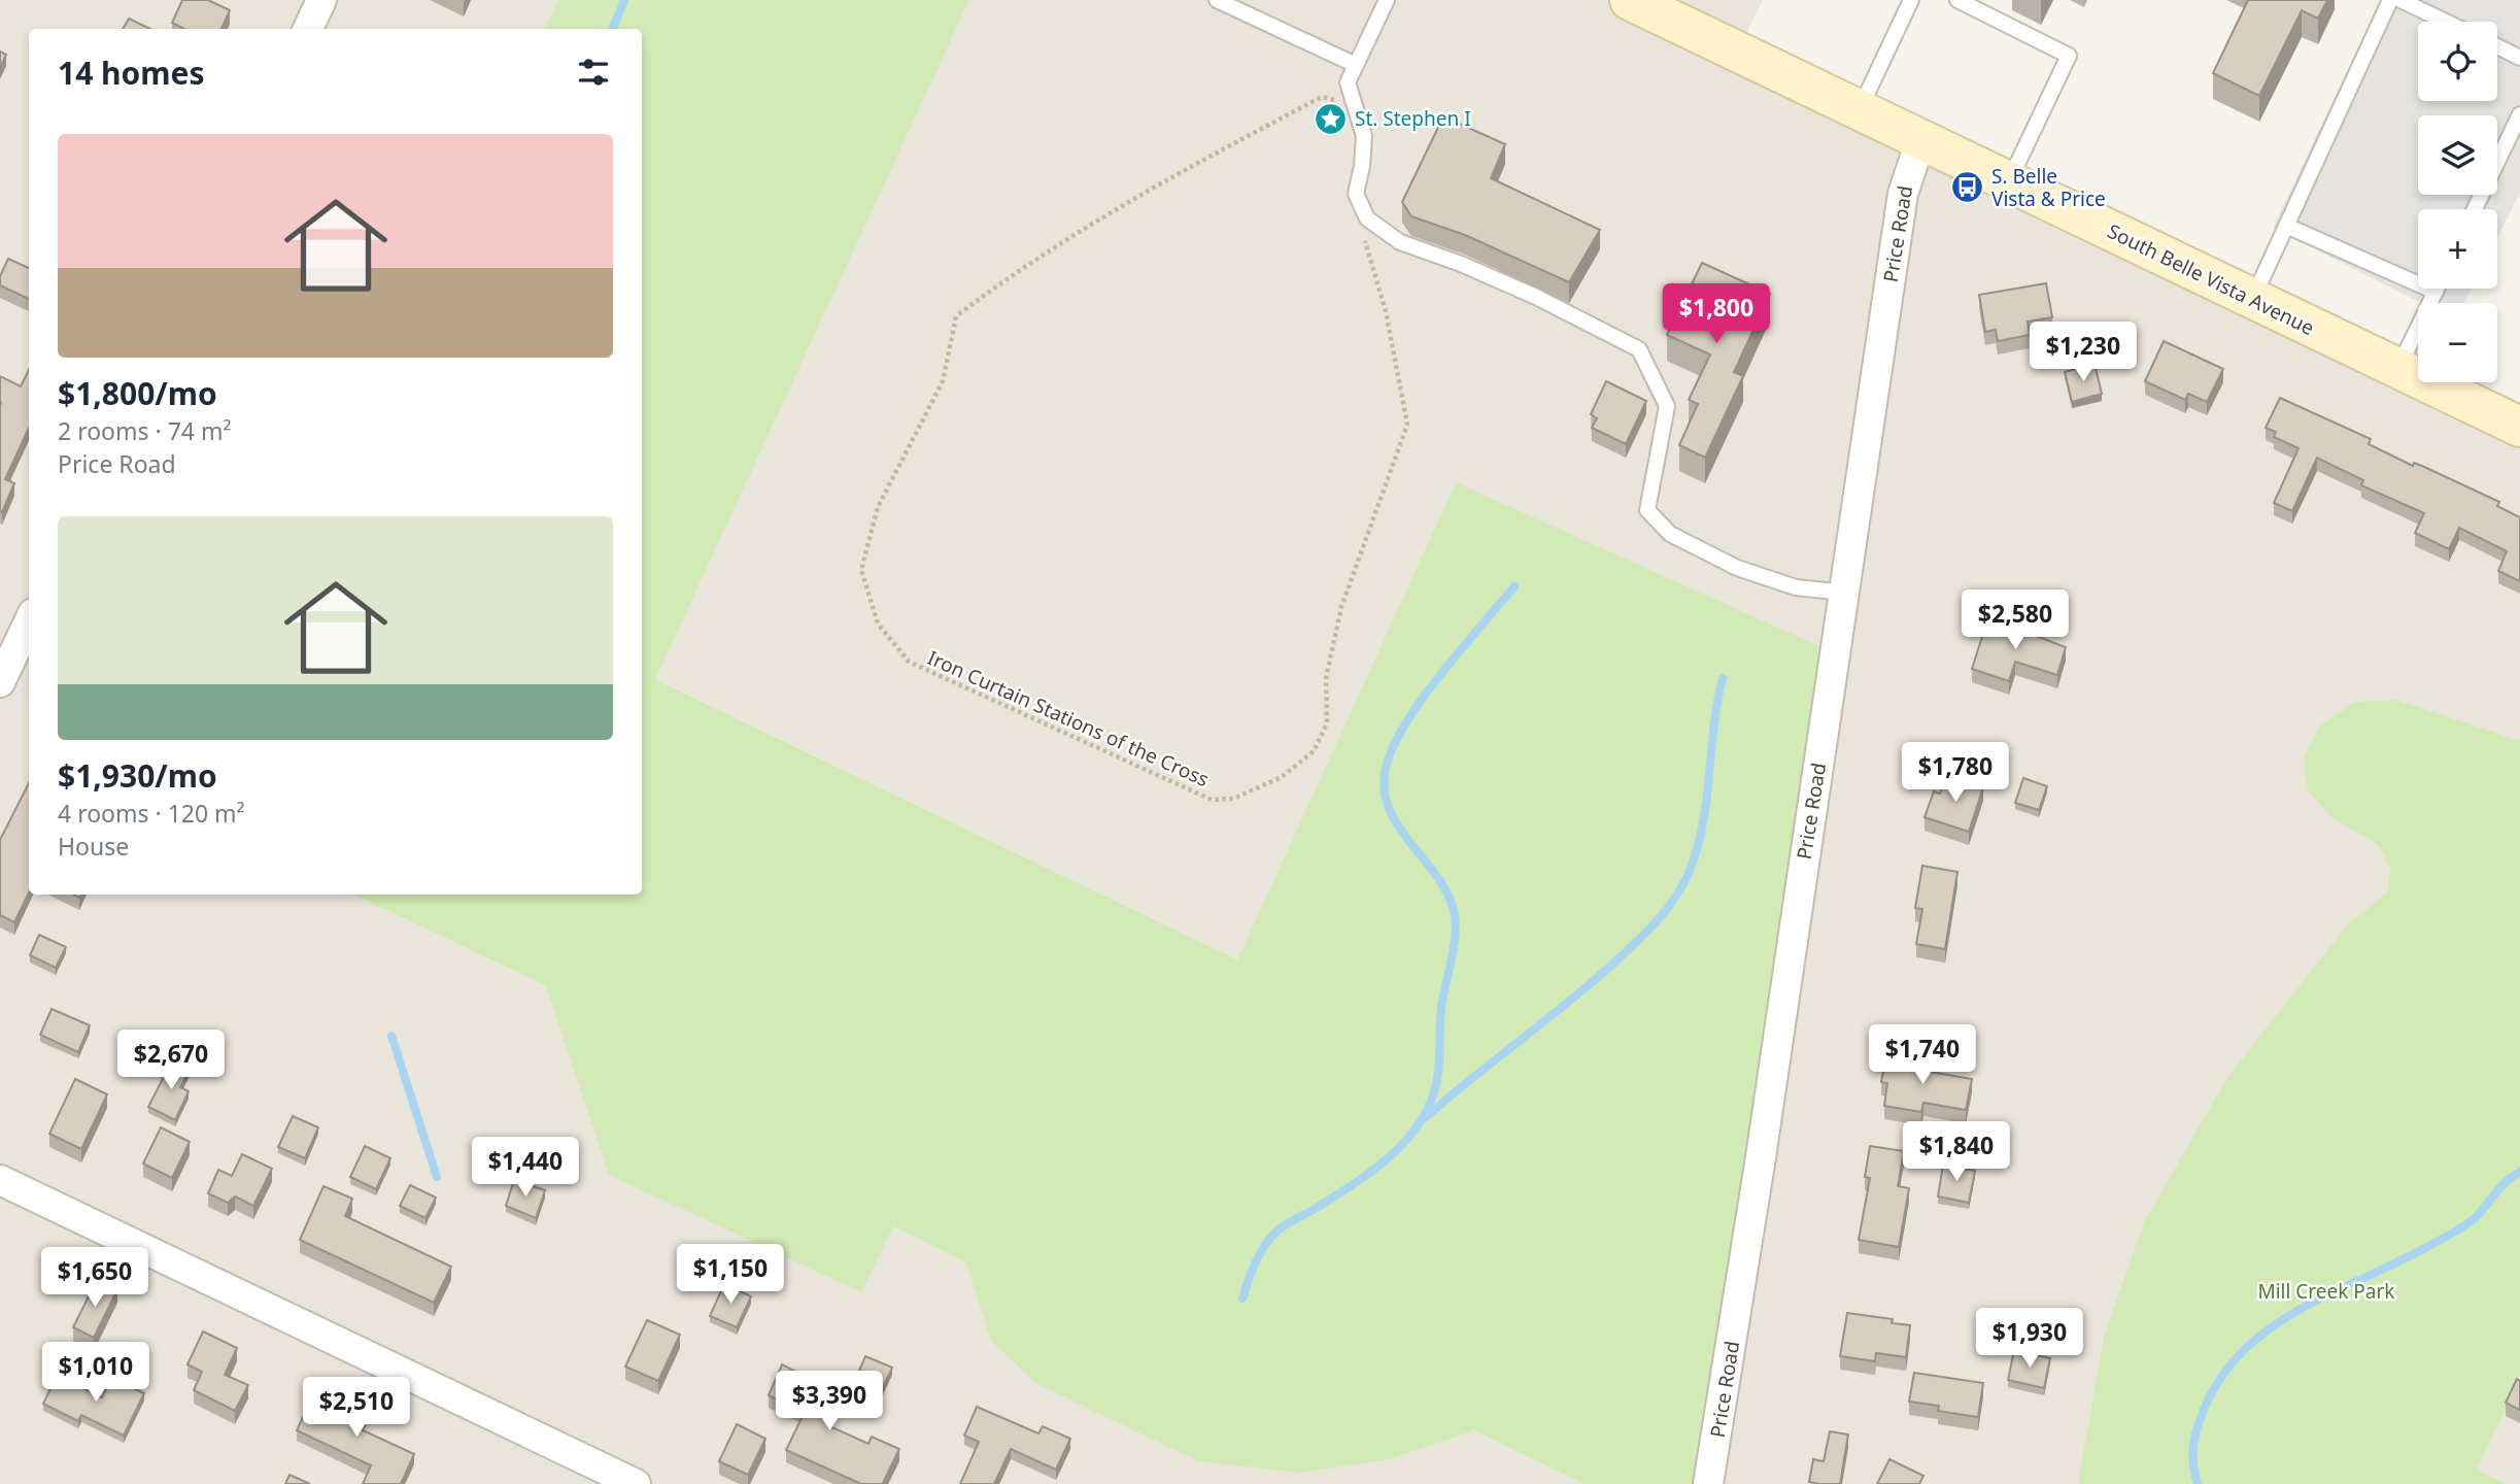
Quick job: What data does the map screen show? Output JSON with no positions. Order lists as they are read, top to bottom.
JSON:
{
  "streets": {
    "street": ["Price Road", "South Belle Vista Avenue"],
    "path": ["Iron Curtain Stations of the Cross"]
  },
  "crossings": [
    ["Price Road", "South Belle Vista Avenue"]
  ],
  "parks": ["Mill Creek Park"],
  "places": {
    "place": ["St. Stephen I"],
    "bus stop": ["S. Belle Vista & Price"]
  },
  "page": {
    "map_buttons": ["+", "−"],
    "heading": "14 homes",
    "list": [
      {
        "name": "$1,800/mo",
        "note": "2 rooms · 74 m² · Price Road"
      },
      {
        "name": "$1,930/mo",
        "note": "4 rooms · 120 m² · House"
      }
    ],
    "price": [
      "$1,800",
      "$1,230",
      "$2,580",
      "$1,780",
      "$1,740",
      "$2,670",
      "$1,840",
      "$1,440",
      "$1,150",
      "$1,650",
      "$1,930",
      "$1,010",
      "$3,390",
      "$2,510"
    ]
  }
}
